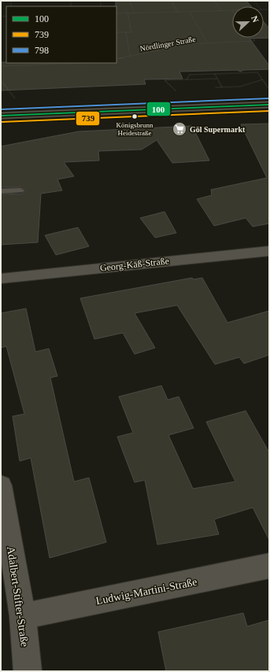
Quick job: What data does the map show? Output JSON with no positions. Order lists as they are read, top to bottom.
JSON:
{
  "streets": {
    "street": ["Georg-Käß-Straße", "Ludwig-Martini-Straße", "Adalbert-Stifter-Straße"],
    "path": ["Nördlinger Straße"]
  },
  "crossings": [
    ["Ludwig-Martini-Straße", "Adalbert-Stifter-Straße"]
  ],
  "places": {
    "other": ["Königsbrunn Heidestraße"],
    "supermarket": ["Göl Supermarkt"]
  },
  "lines": ["transit line 798", "transit line 100", "transit line 739"],
  "legend": ["100", "739", "798"],
  "north": "right"
}
